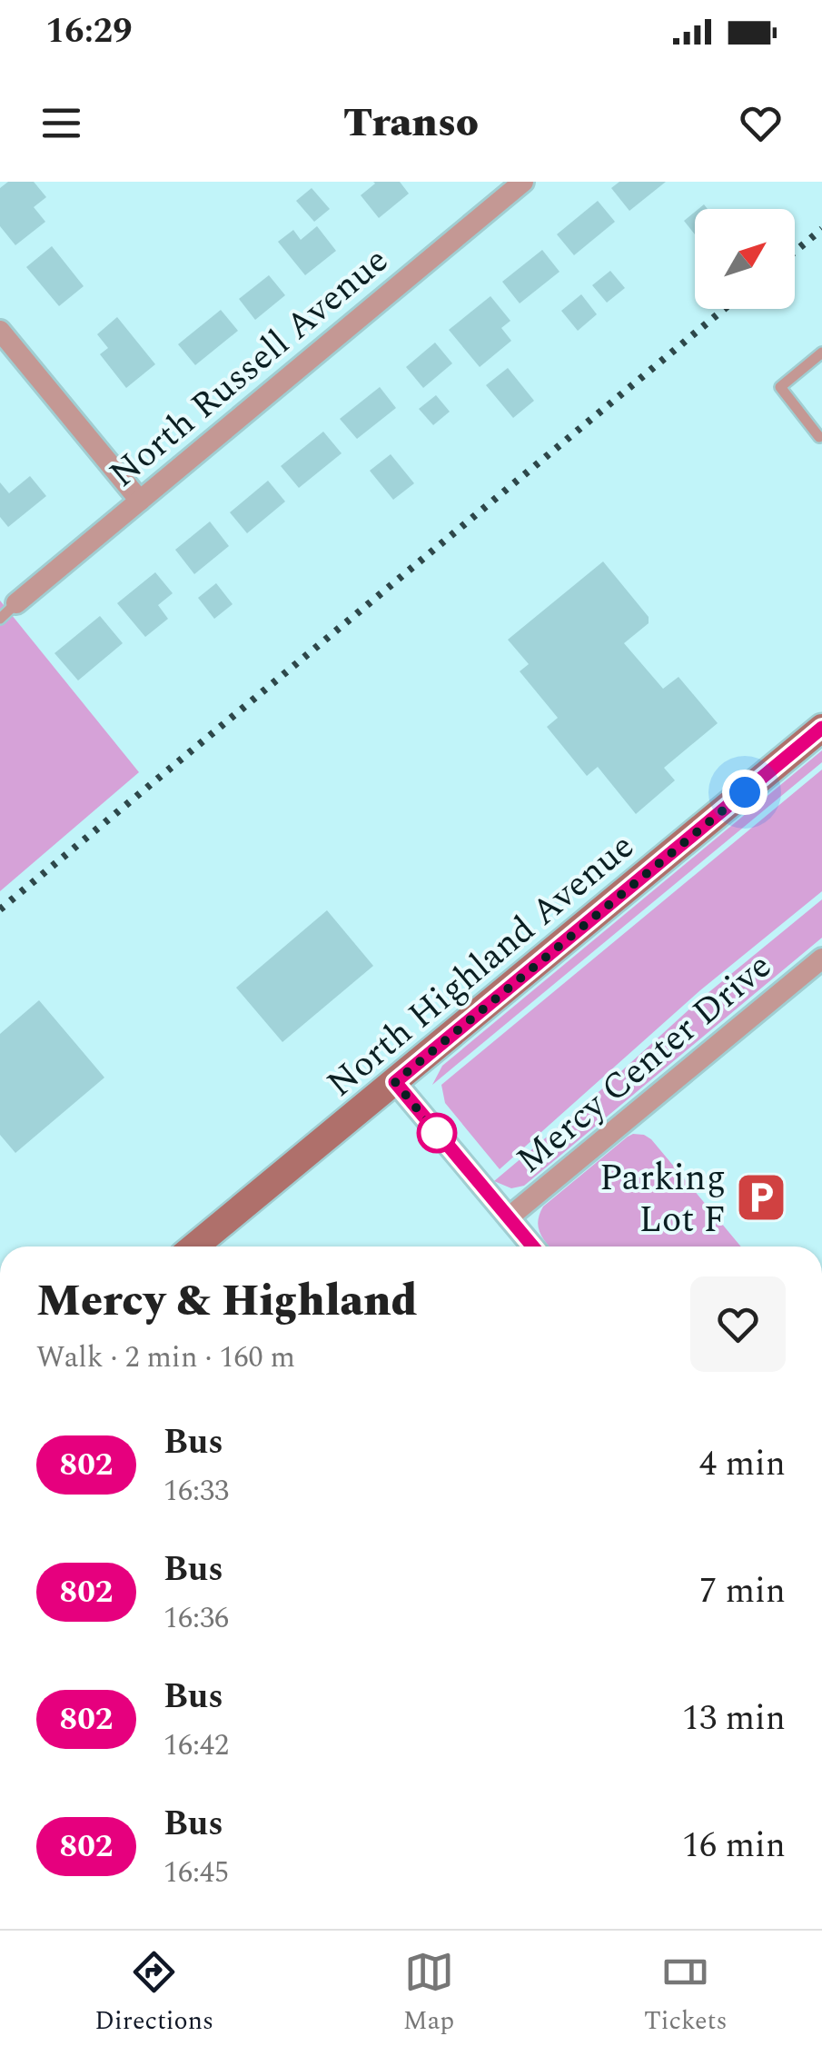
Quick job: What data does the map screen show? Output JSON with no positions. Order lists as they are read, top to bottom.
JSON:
{
  "streets": {
    "street": ["North Russell Avenue", "North Highland Avenue", "Mercy Center Drive"]
  },
  "places": {
    "parking": ["Parking Lot F"]
  },
  "lines": ["bus line 802"],
  "north": "top right",
  "page": {
    "status": "16:29",
    "header": "Transo",
    "heading": ["Mercy & Highland", "Walk · 2 min · 160 m"],
    "list": [
      {
        "mark": "802",
        "name": "Bus",
        "note": "16:33",
        "value": "4 min"
      },
      {
        "mark": "802",
        "name": "Bus",
        "note": "16:36",
        "value": "7 min"
      },
      {
        "mark": "802",
        "name": "Bus",
        "note": "16:42",
        "value": "13 min"
      },
      {
        "mark": "802",
        "name": "Bus",
        "note": "16:45",
        "value": "16 min"
      }
    ],
    "tabs": ["Directions", "Map", "Tickets"]
  }
}
